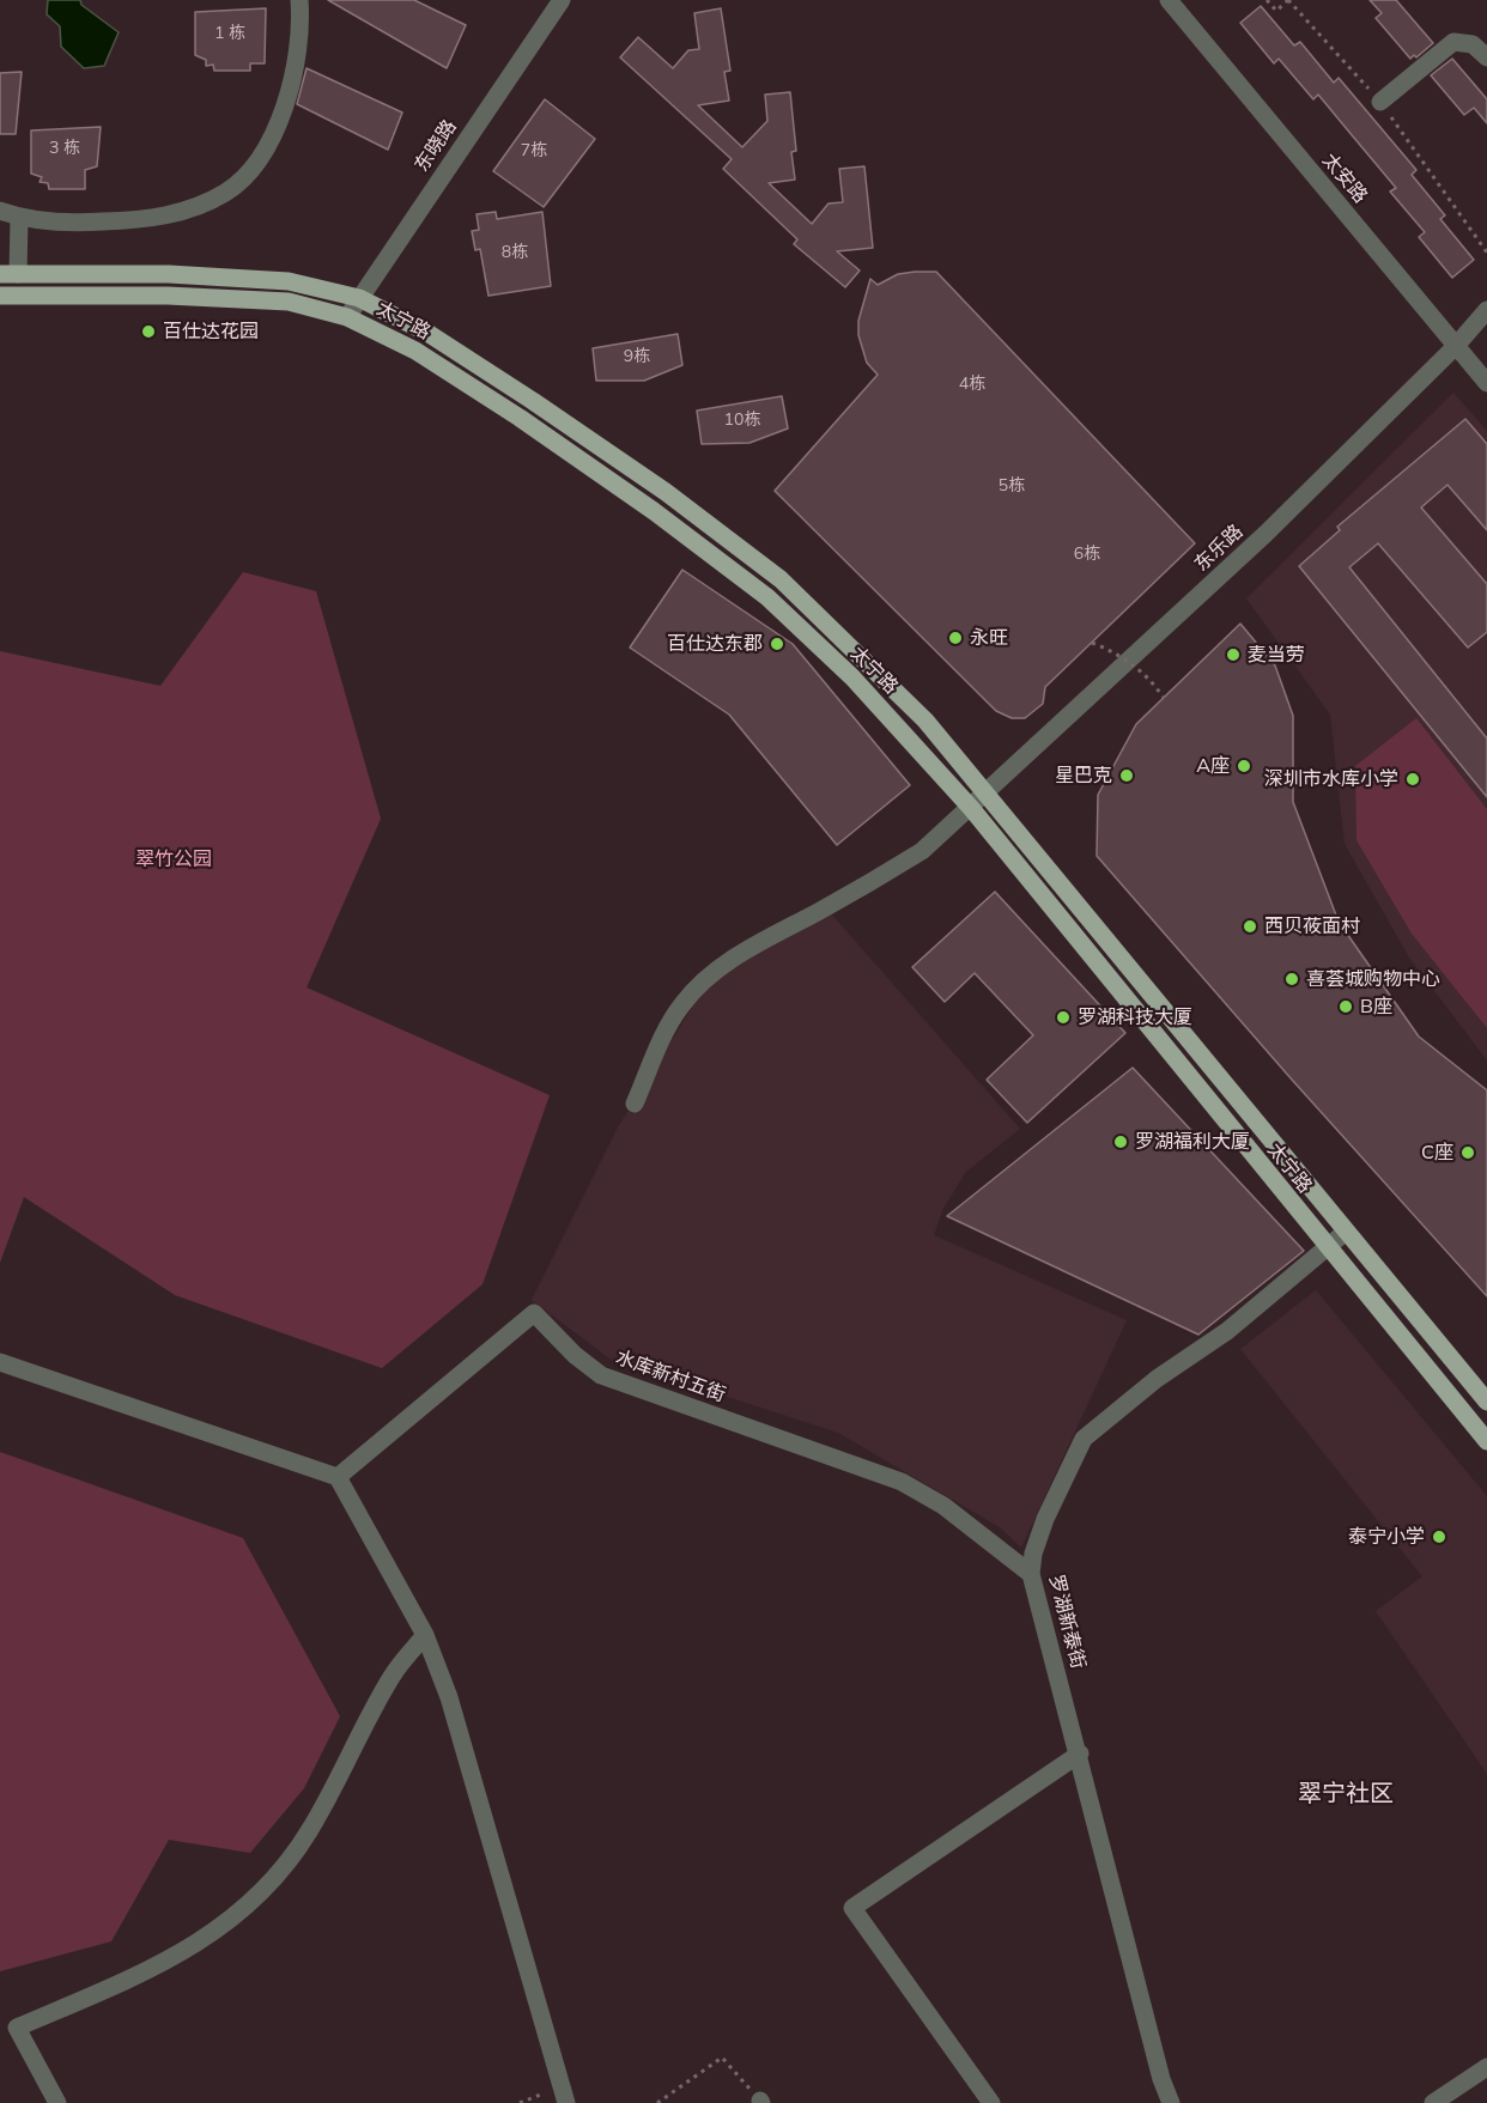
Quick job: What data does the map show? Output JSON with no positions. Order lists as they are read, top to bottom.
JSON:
{
  "streets": {
    "main road": ["太宁路"],
    "street": [
      "东晓路",
      "太安路",
      "东乐路",
      "水库新村五街",
      "罗湖新泰街"
    ]
  },
  "crossings": [
    ["东晓路", "太宁路"],
    ["太安路", "东乐路"],
    ["太宁路", "东乐路"],
    ["太宁路", "罗湖新泰街"],
    ["水库新村五街", "罗湖新泰街"]
  ],
  "districts": ["翠宁社区"],
  "parks": ["翠竹公园"],
  "places": [
    "百仕达花园",
    "永旺",
    "百仕达东郡",
    "麦当劳",
    "A座",
    "星巴克",
    "深圳市水库小学",
    "西贝莜面村",
    "喜荟城购物中心",
    "B座",
    "罗湖科技大厦",
    "罗湖福利大厦",
    "C座",
    "泰宁小学"
  ],
  "house_numbers": [
    "1 栋",
    "3 栋",
    "7栋",
    "8栋",
    "9栋",
    "4栋",
    "10栋",
    "5栋",
    "6栋"
  ]
}
